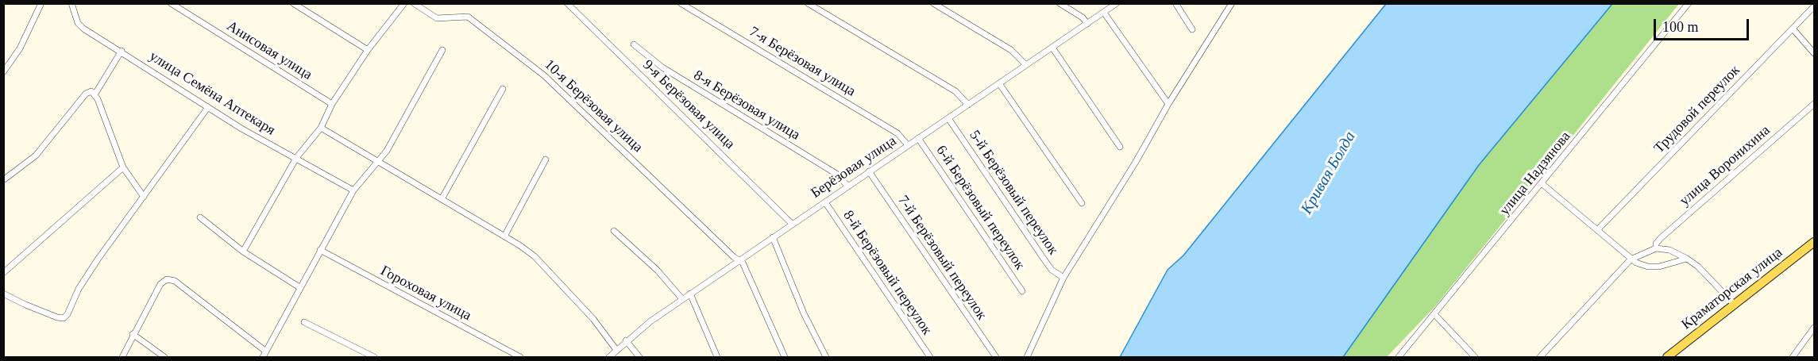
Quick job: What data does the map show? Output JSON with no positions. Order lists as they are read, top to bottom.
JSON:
{
  "streets": {
    "main road": ["Краматорская улица"],
    "street": [
      "Анисовая улица",
      "7-я Берёзовая улица",
      "улица Семёна Аптекаря",
      "9-я Берёзовая улица",
      "8-я Берёзовая улица",
      "10-я Берёзовая улица",
      "Трудовой переулок",
      "улица Воронихина",
      "Берёзовая улица",
      "улица Надзянова",
      "5-й Берёзовый переулок",
      "6-й Берёзовый переулок",
      "7-й Берёзовый переулок",
      "8-й Берёзовый переулок",
      "Гороховая улица"
    ]
  },
  "crossings": [
    ["7-я Берёзовая улица", "Берёзовая улица"],
    ["9-я Берёзовая улица", "Берёзовая улица"],
    ["8-я Берёзовая улица", "Берёзовая улица"],
    ["10-я Берёзовая улица", "Берёзовая улица"],
    ["Берёзовая улица", "5-й Берёзовый переулок"],
    ["Берёзовая улица", "6-й Берёзовый переулок"],
    ["Берёзовая улица", "7-й Берёзовый переулок"],
    ["Берёзовая улица", "8-й Берёзовый переулок"]
  ],
  "water": ["Кривая Болда"],
  "scale_bar": "100 m"
}
